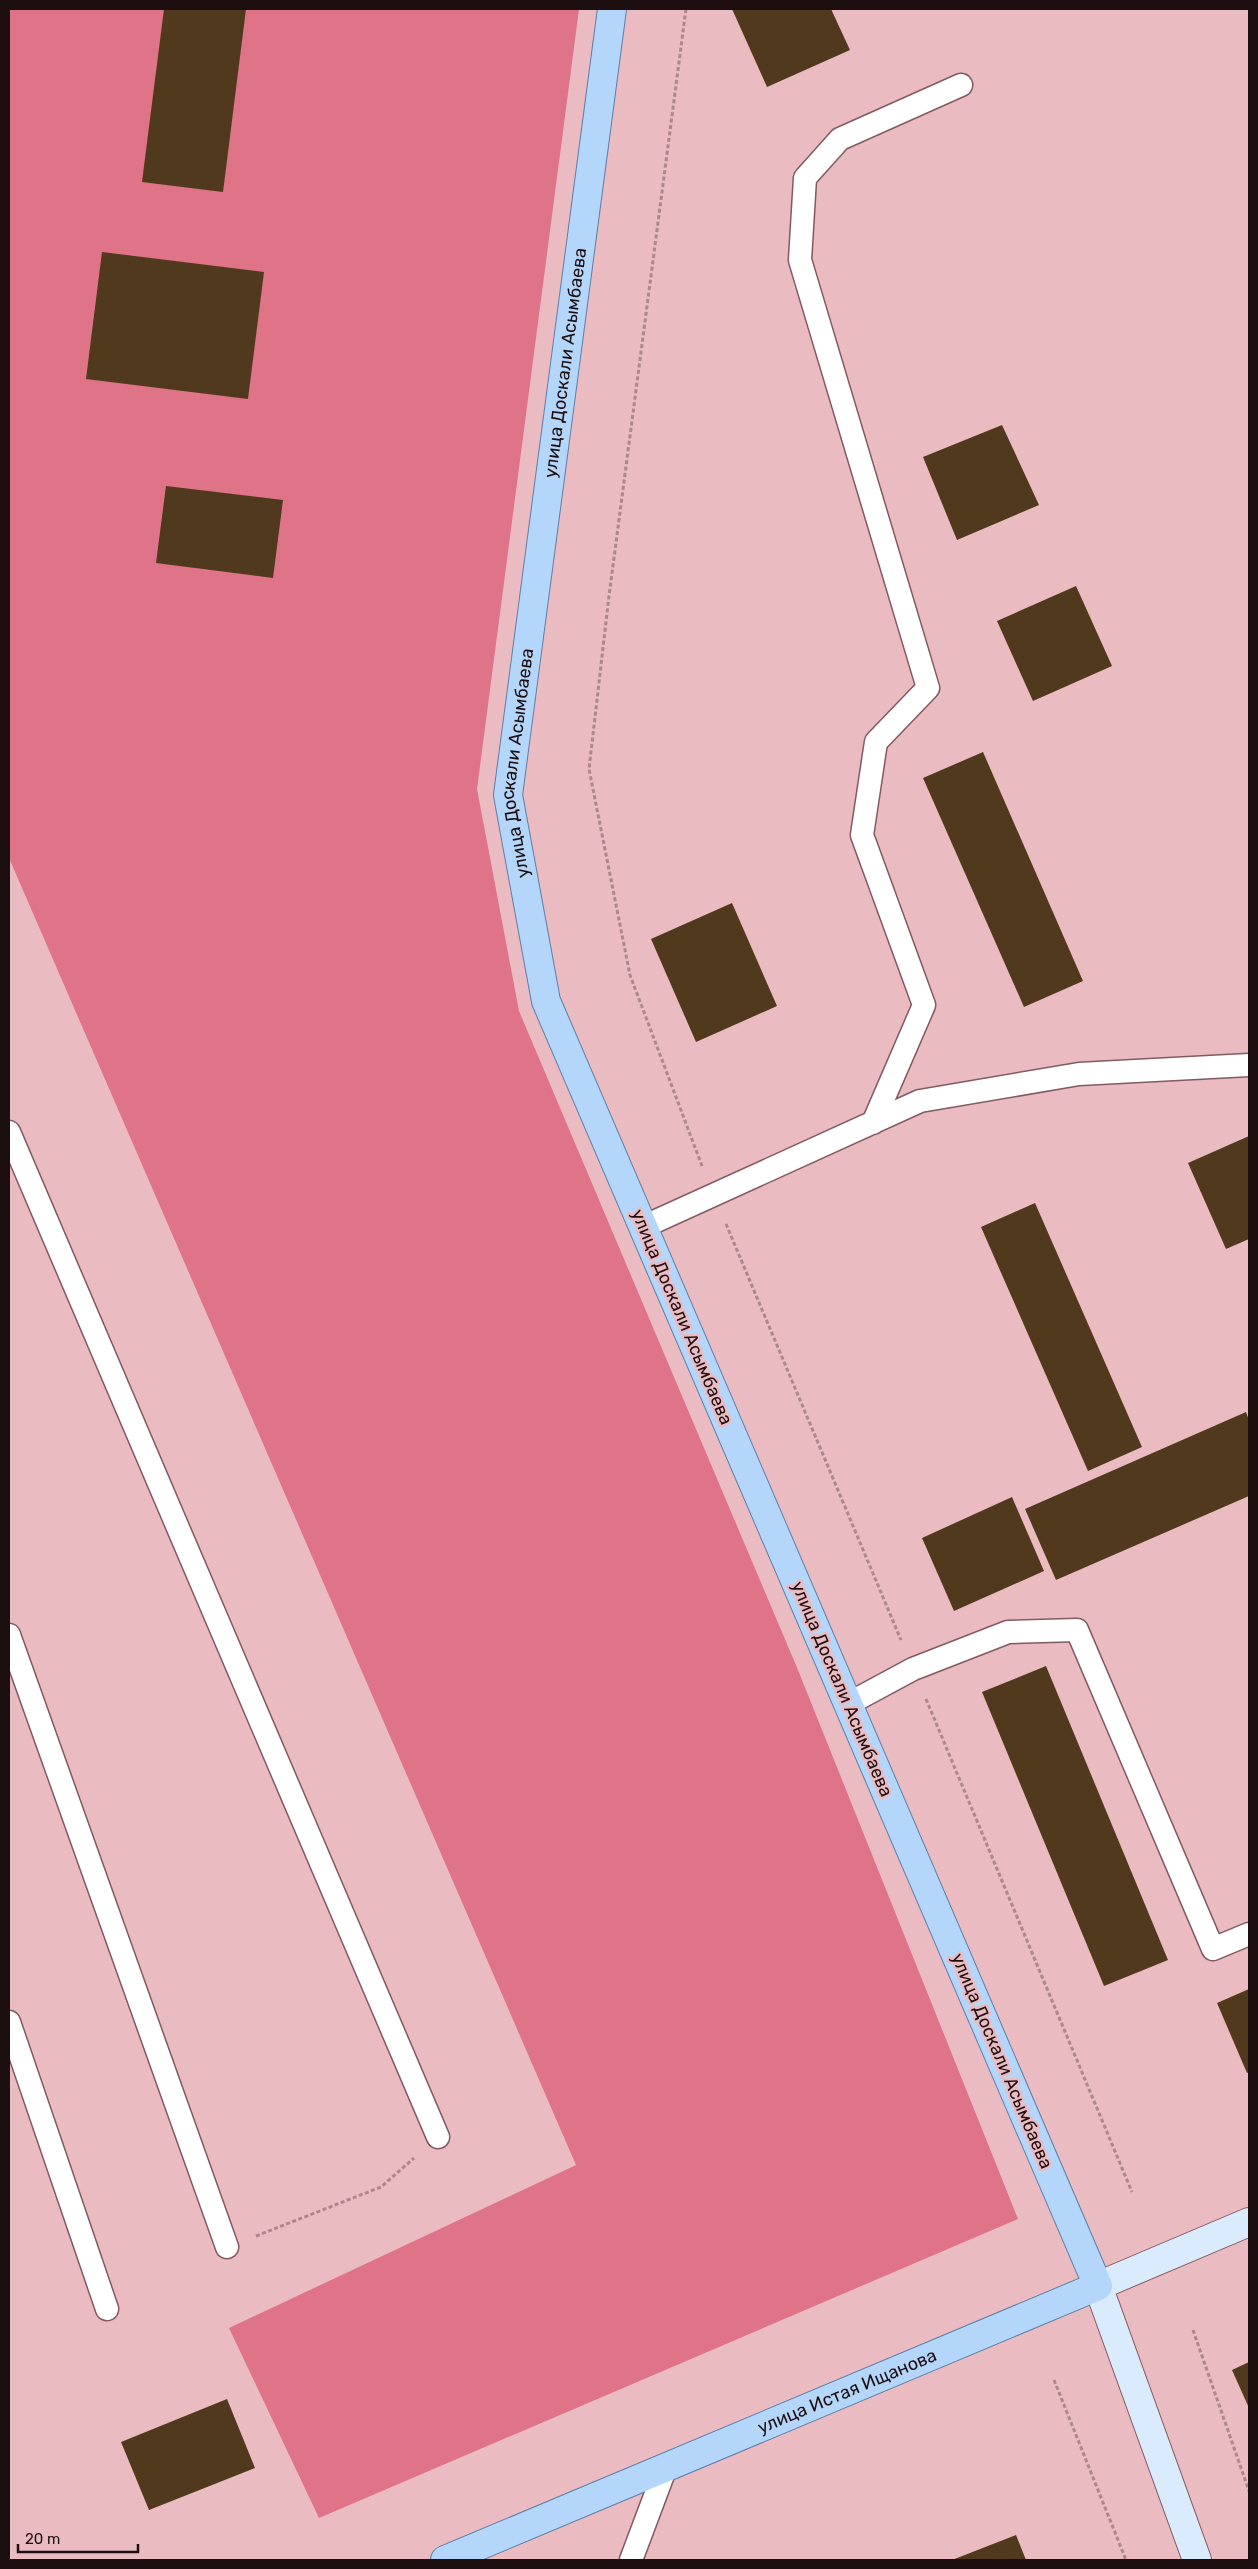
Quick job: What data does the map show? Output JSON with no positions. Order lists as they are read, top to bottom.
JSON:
{
  "streets": {
    "main road": ["улица Доскали Асымбаева", "улица Истая Ищанова"]
  },
  "crossings": [
    ["улица Доскали Асымбаева", "улица Истая Ищанова"]
  ],
  "scale_bar": "20 m"
}
